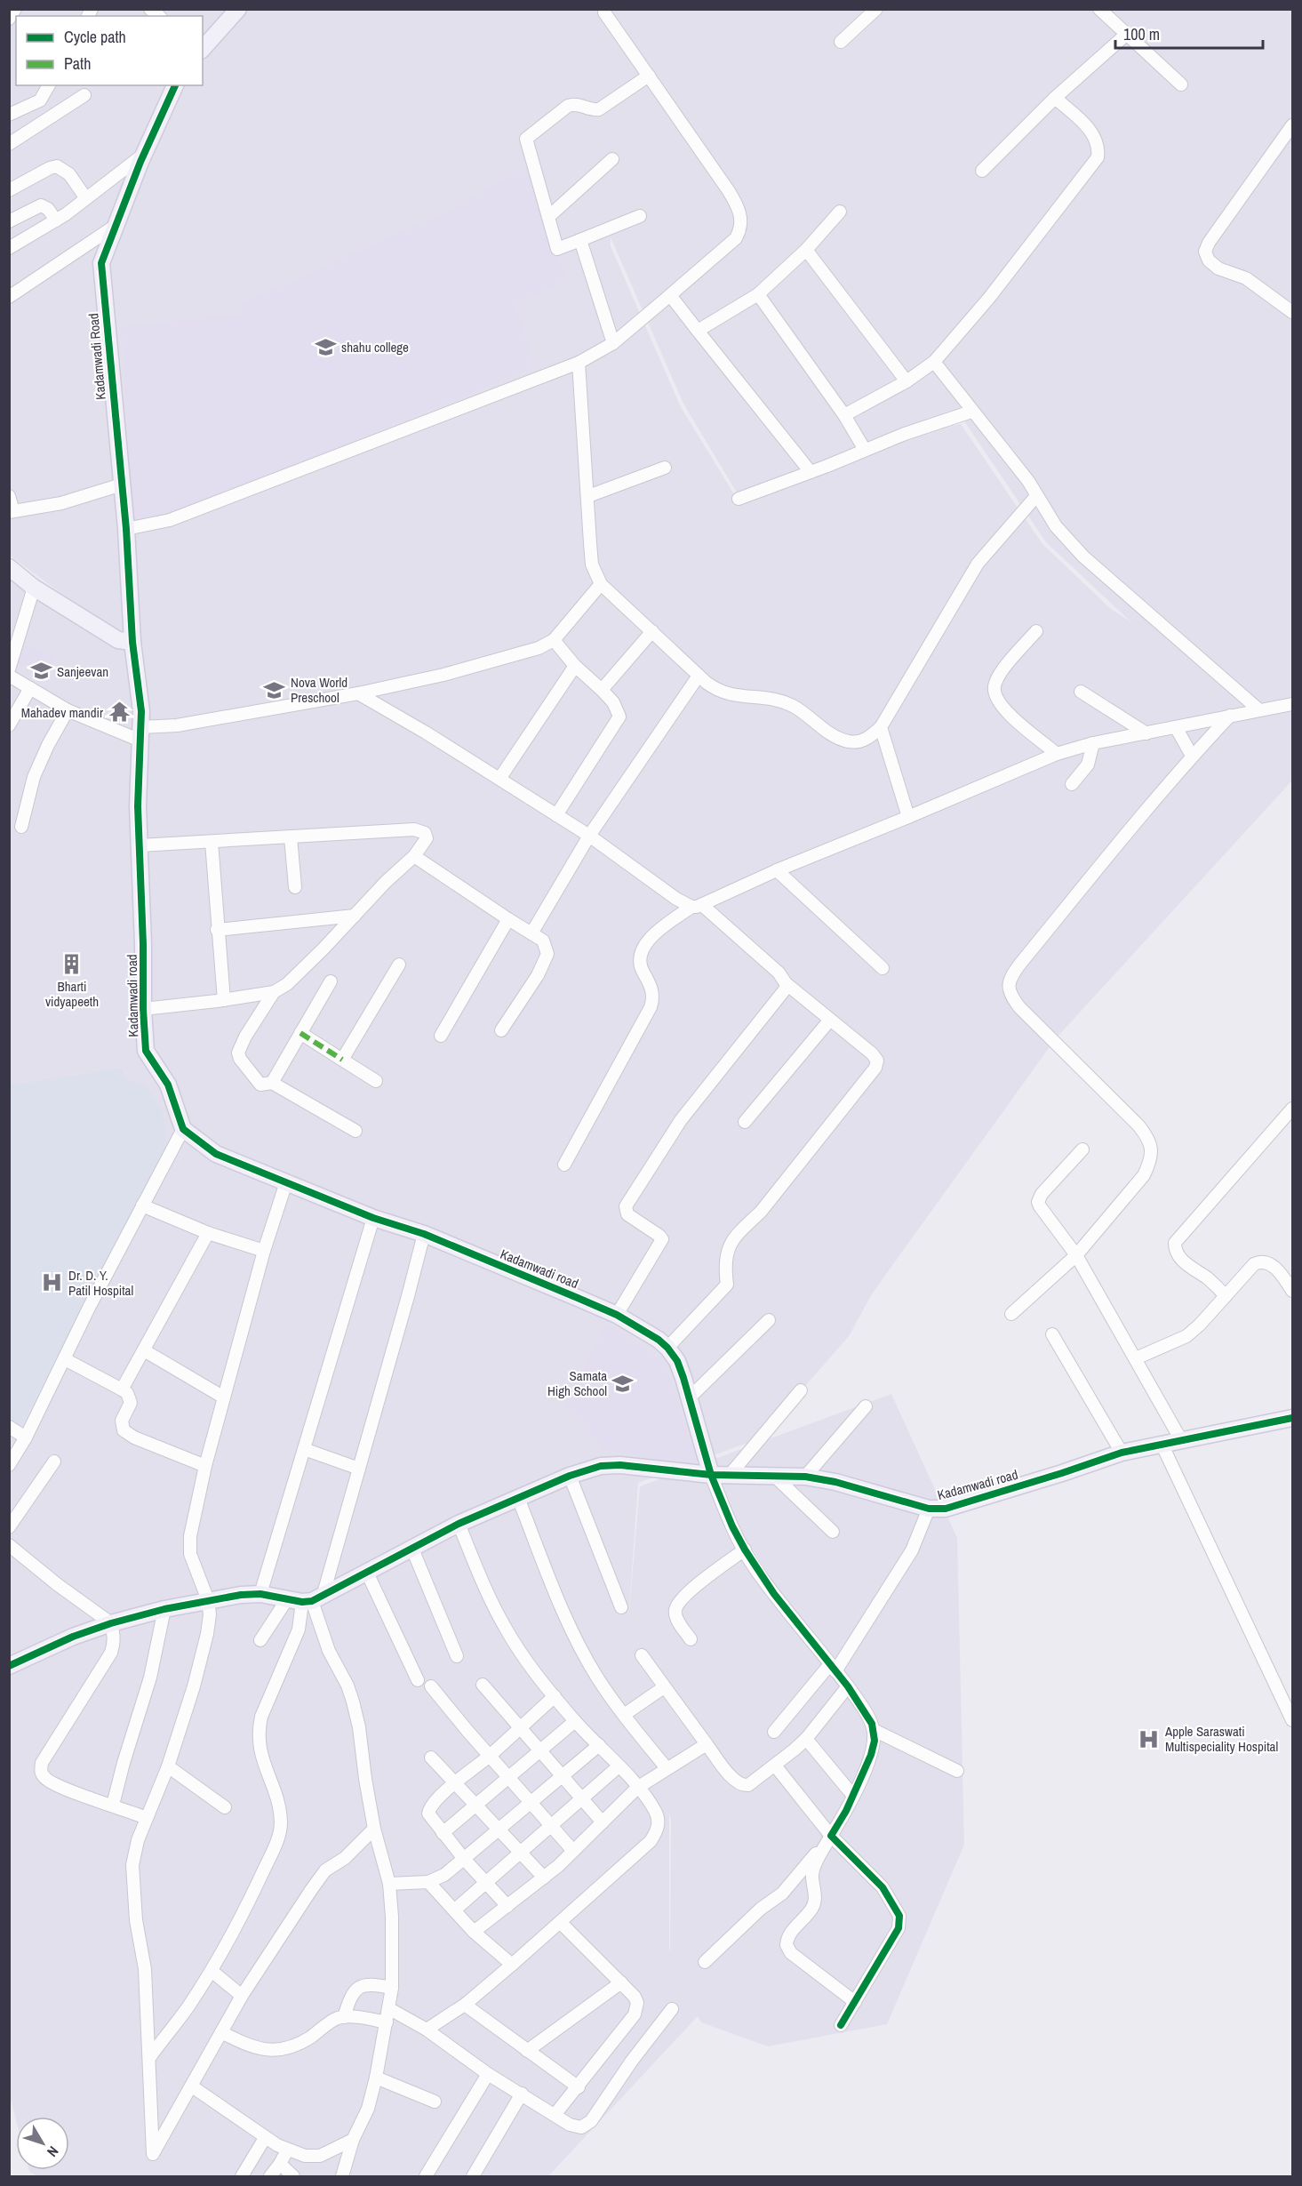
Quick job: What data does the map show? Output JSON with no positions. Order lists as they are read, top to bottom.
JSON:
{
  "streets": {
    "street": ["Kadamwadi Road", "Kadamwadi road"]
  },
  "crossings": [
    ["Kadamwadi Road", "Kadamwadi road"]
  ],
  "places": {
    "school or university": [
      "shahu college",
      "Sanjeevan",
      "Nova World Preschool",
      "Samata High School"
    ],
    "temple": ["Mahadev mandir"],
    "building": ["Bharti vidyapeeth"],
    "hospital": ["Dr. D. Y. Patil Hospital", "Apple Saraswati Multispeciality Hospital"]
  },
  "legend": ["Cycle path", "Path"],
  "scale_bar": "100 m",
  "north": "bottom right"
}
